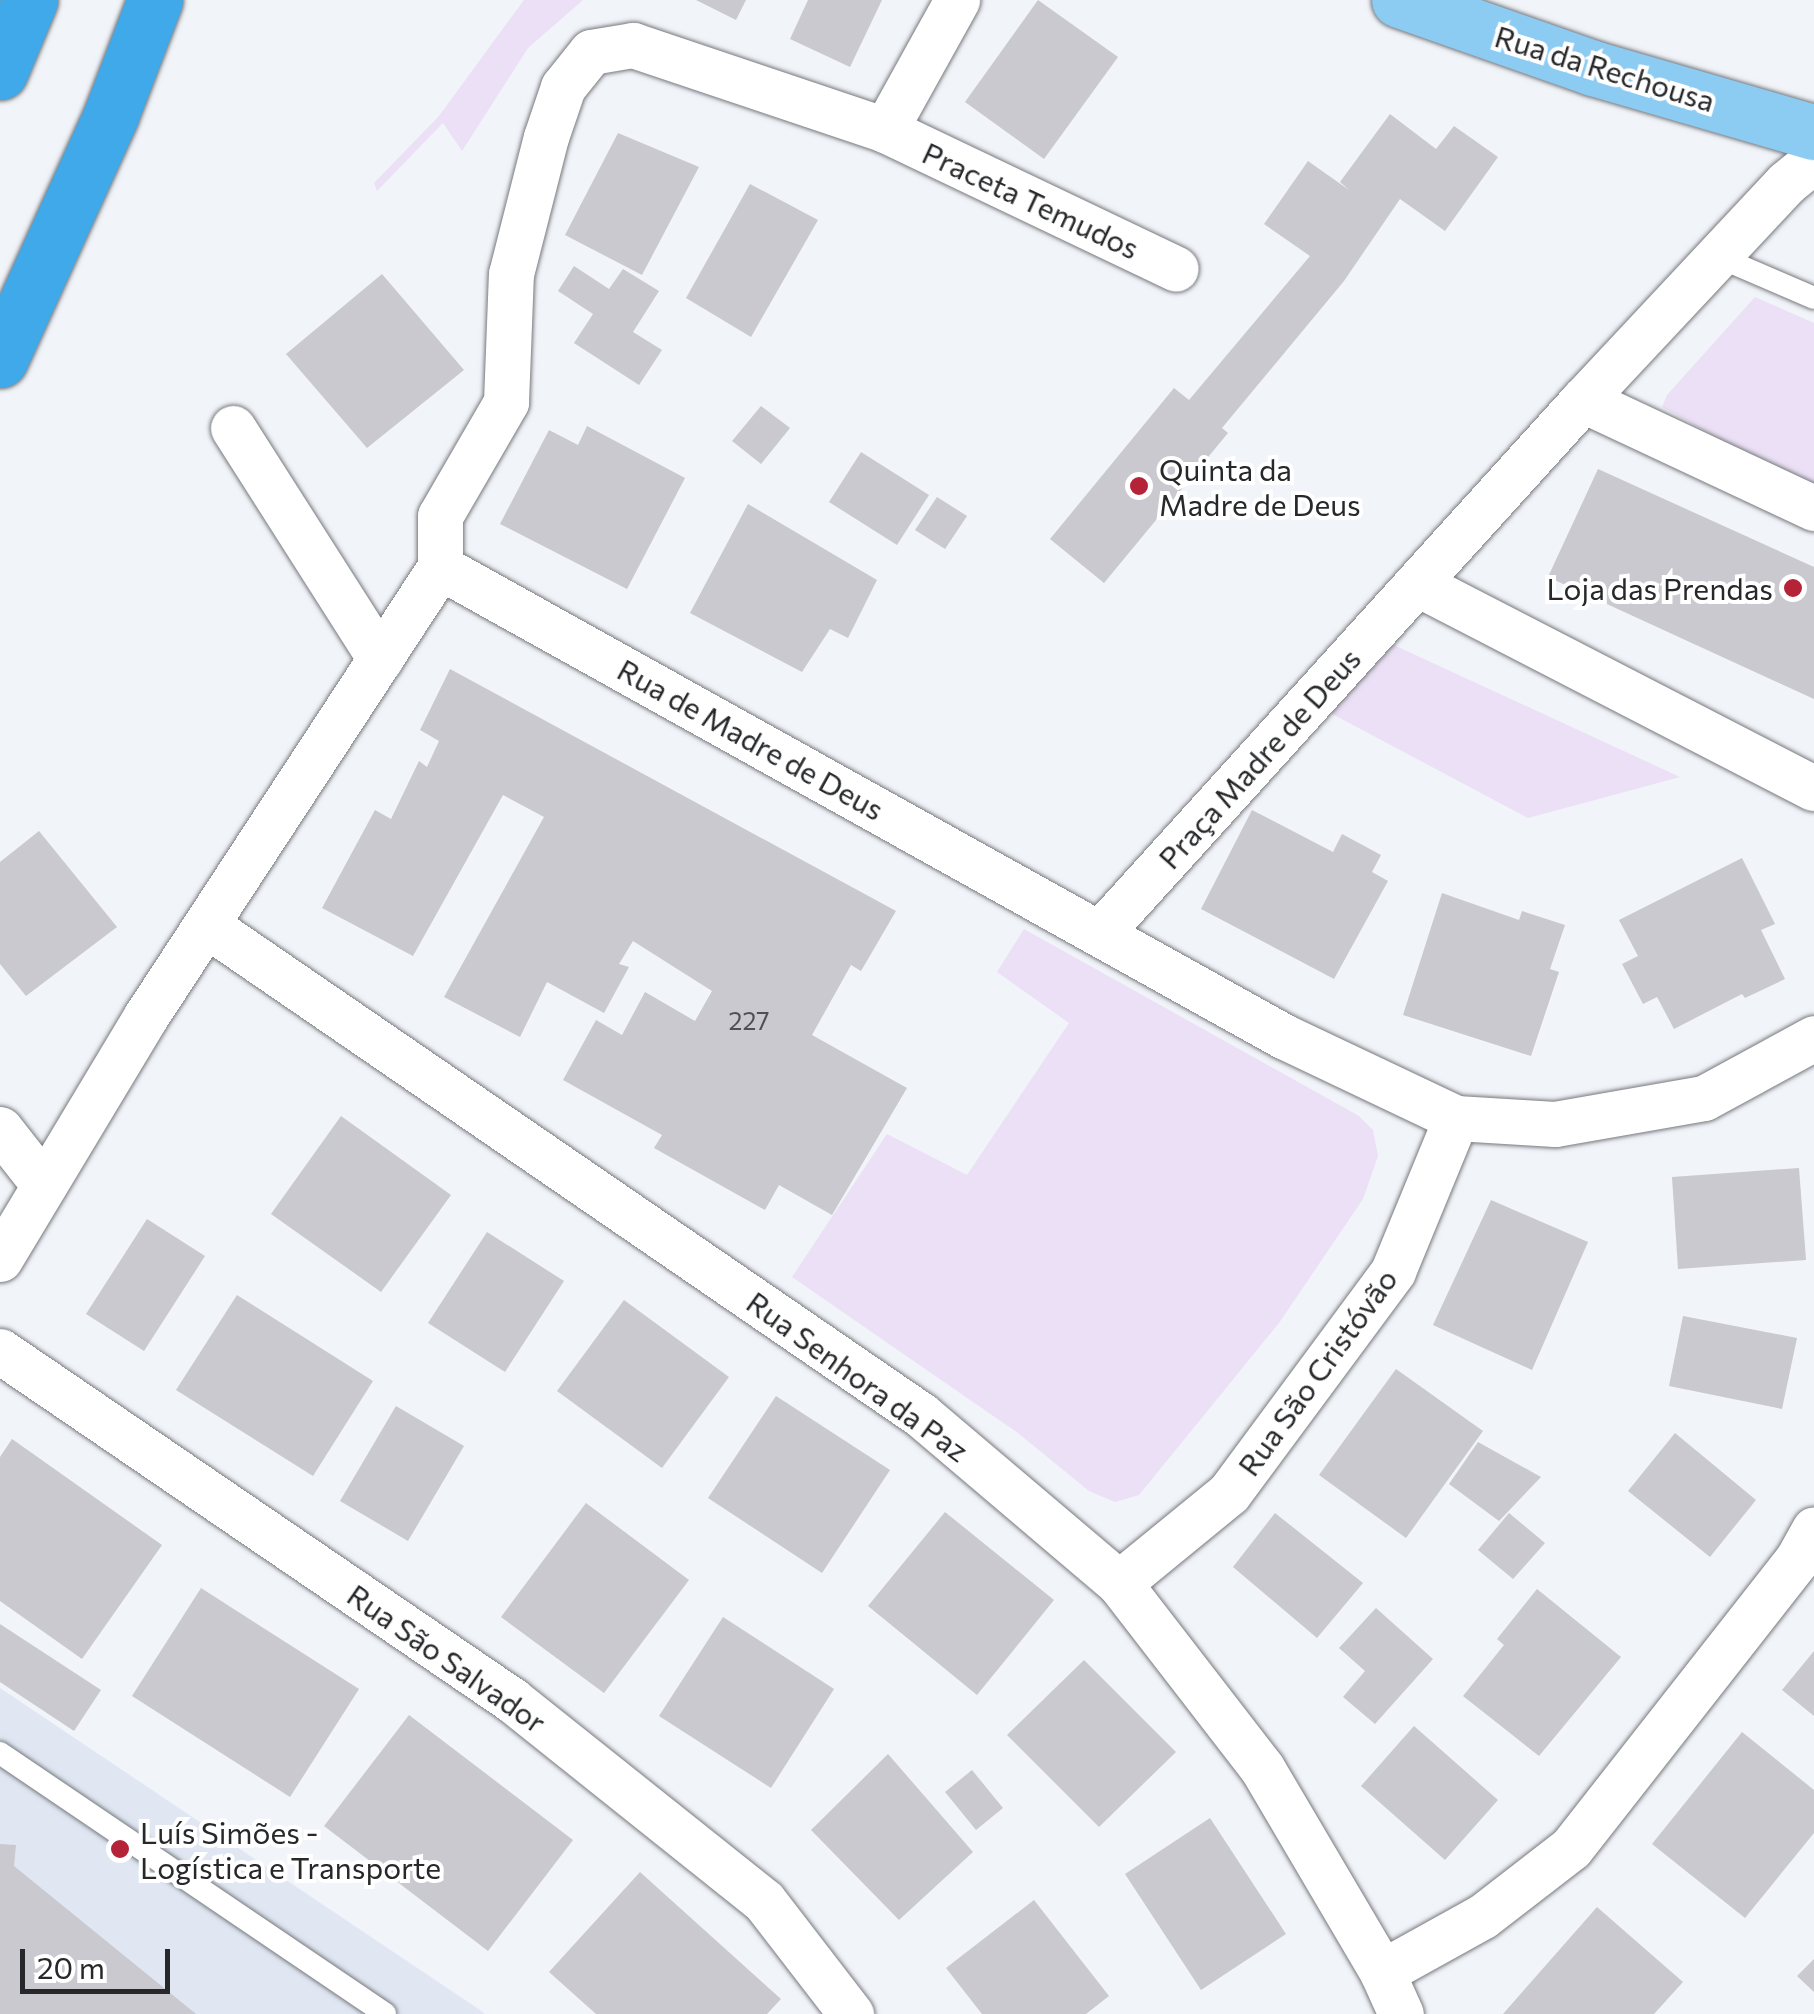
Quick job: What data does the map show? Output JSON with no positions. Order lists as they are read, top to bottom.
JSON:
{
  "streets": {
    "main road": ["Rua da Rechousa"],
    "street": [
      "Praceta Temudos",
      "Rua de Madre de Deus",
      "Praça Madre de Deus",
      "Rua São Cristóvão",
      "Rua Senhora da Paz",
      "Rua São Salvador"
    ]
  },
  "crossings": [
    ["Praceta Temudos", "Rua de Madre de Deus"],
    ["Rua de Madre de Deus", "Praça Madre de Deus"],
    ["Rua de Madre de Deus", "Rua São Cristóvão"],
    ["Rua São Cristóvão", "Rua Senhora da Paz"]
  ],
  "places": ["Quinta da Madre de Deus", "Loja das Prendas", "Luís Simões - Logística e Transporte"],
  "house_numbers": ["227"],
  "scale_bar": "20 m"
}
